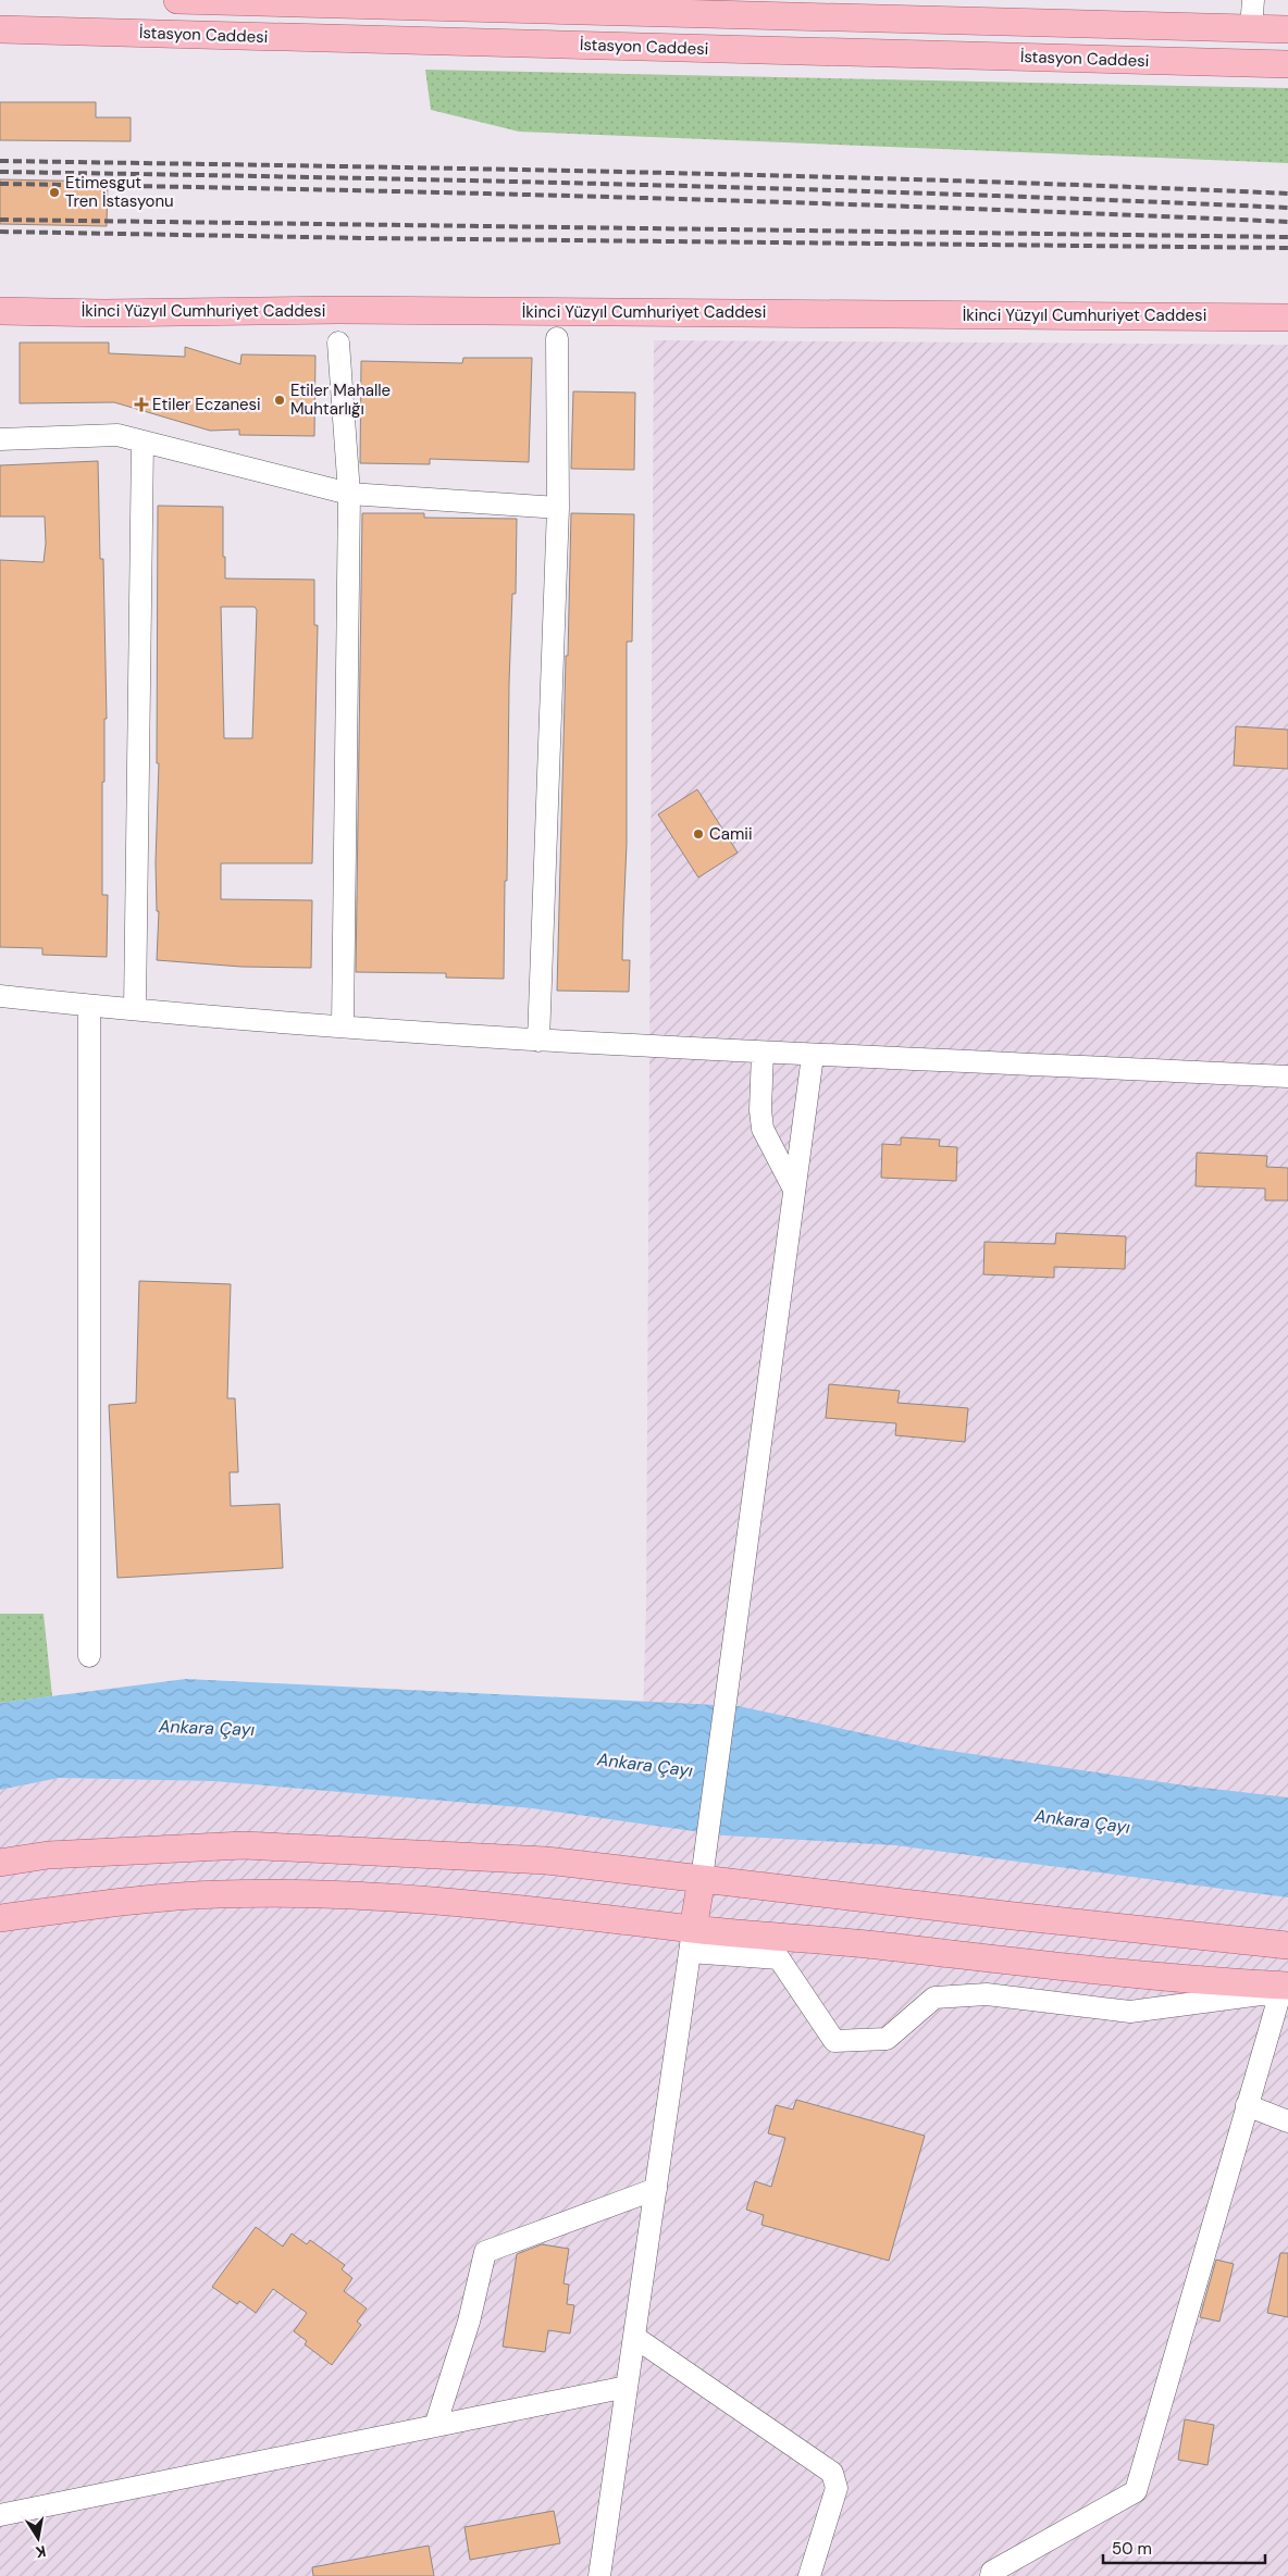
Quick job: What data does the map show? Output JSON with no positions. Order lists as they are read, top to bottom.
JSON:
{
  "streets": {
    "main road": ["İstasyon Caddesi", "İkinci Yüzyıl Cumhuriyet Caddesi"]
  },
  "water": ["Ankara Çayı"],
  "places": {
    "other": ["Etimesgut Tren İstasyonu", "Etiler Mahalle Muhtarlığı", "Camii"],
    "health": ["Etiler Eczanesi"]
  },
  "scale_bar": "50 m",
  "north": "bottom"
}
